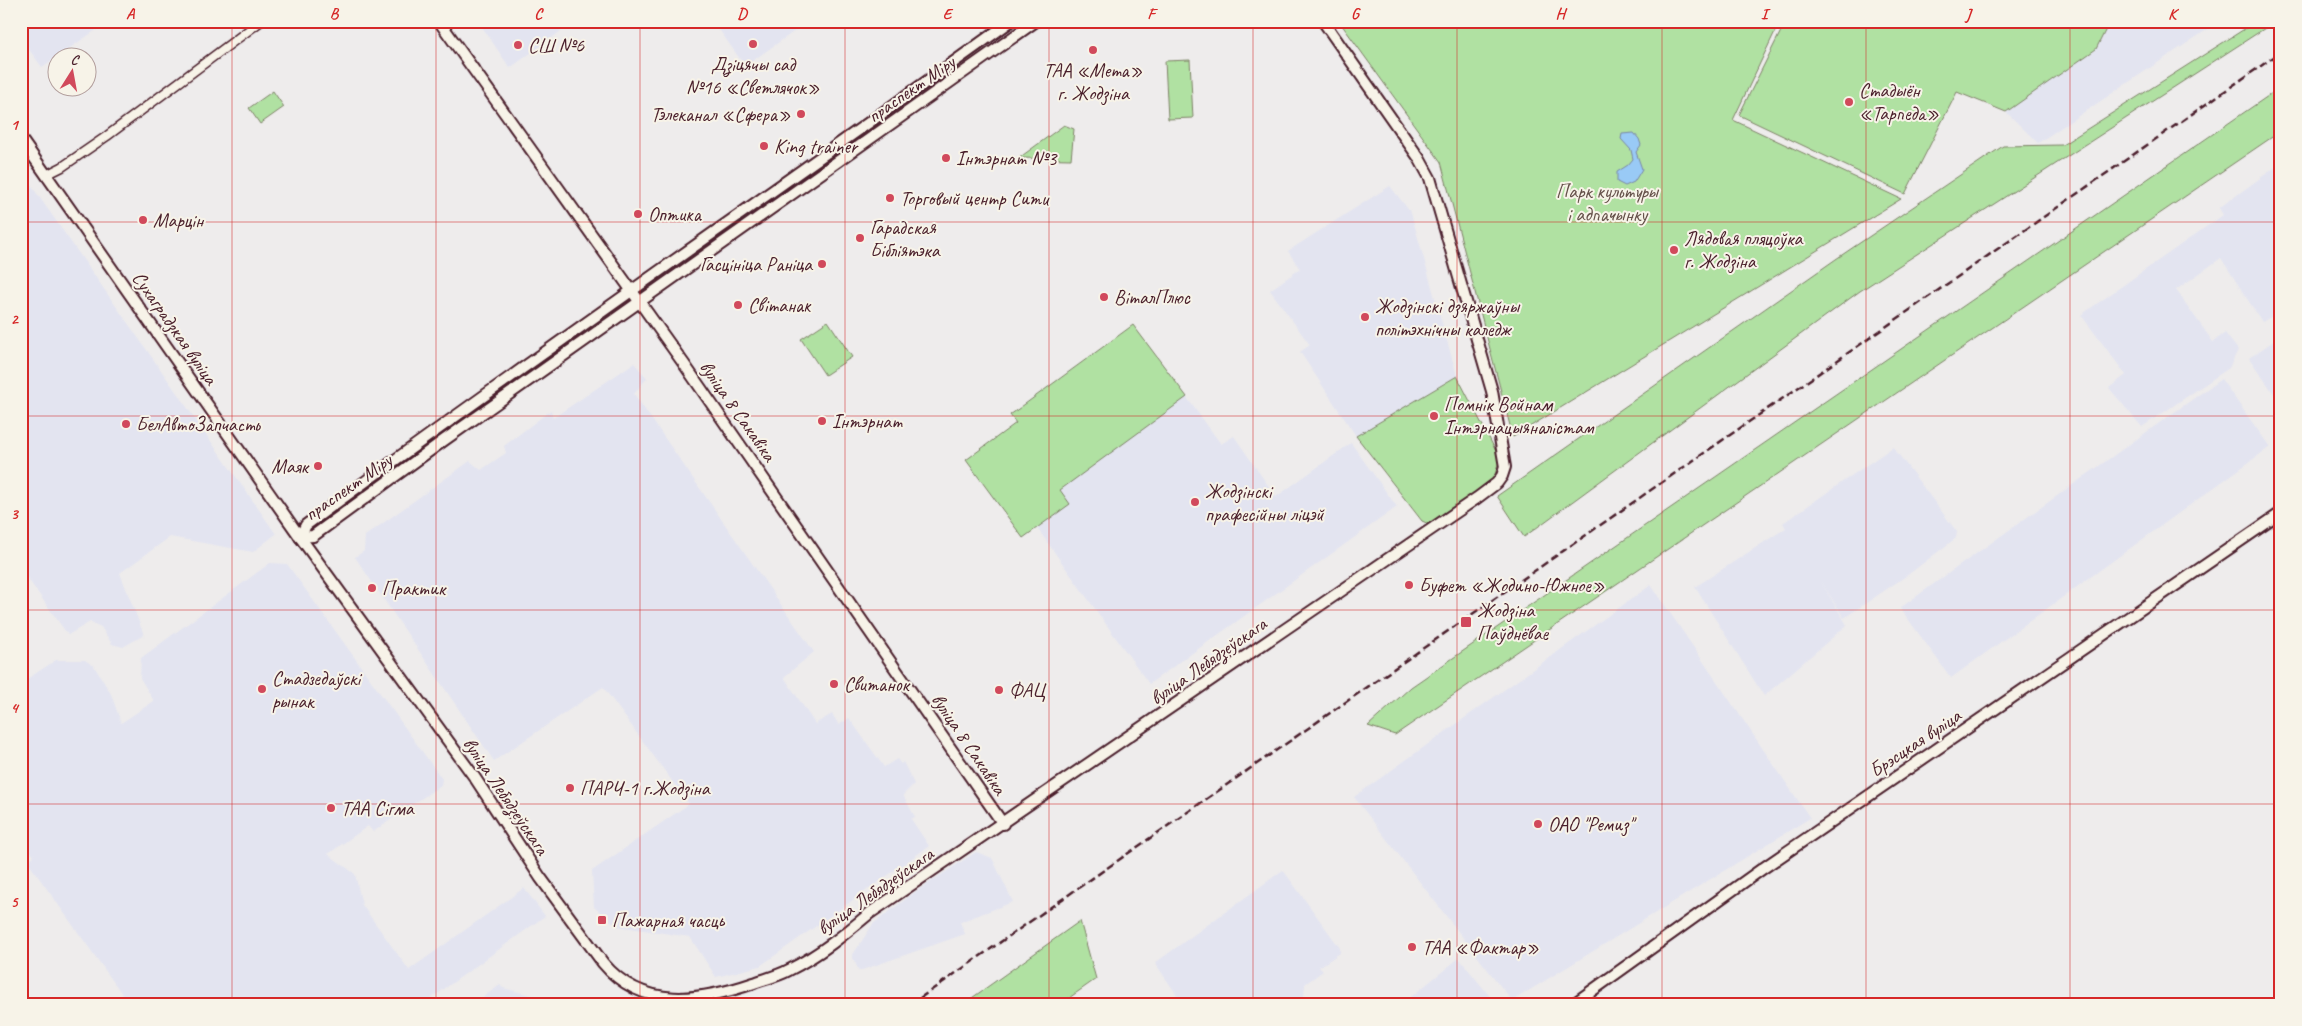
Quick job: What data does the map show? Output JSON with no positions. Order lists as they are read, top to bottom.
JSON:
{
  "streets": {
    "main road": [
      "праспект Міру",
      "Сухаградзкая вуліца",
      "вуліца 8 Сакавіка",
      "вуліца Лебядзеўскага",
      "Брэсцкая вуліца"
    ]
  },
  "crossings": [
    ["праспект Міру", "Сухаградзкая вуліца"],
    ["праспект Міру", "вуліца 8 Сакавіка"],
    ["праспект Міру", "вуліца Лебядзеўскага"],
    ["Сухаградзкая вуліца", "вуліца Лебядзеўскага"],
    ["вуліца 8 Сакавіка", "вуліца Лебядзеўскага"]
  ],
  "parks": ["Парк культуры і адпачынку"],
  "places": {
    "other": [
      "Дзіцячы сад №16 «Светлячок»",
      "СШ №6",
      "ТАА «Мета» г. Жодзіна",
      "Стадыён «Тарпеда»",
      "Тэлеканал «Сфера»",
      "King trainer",
      "Інтэрнат №3",
      "Торговый центр Сити",
      "Оптика",
      "Марцін",
      "Гарадская Бібліятэка",
      "Лядовая пляцоўка г. Жодзіна",
      "Гасцініца Раніца",
      "ВіталПлюс",
      "Світанак",
      "Жодзінскі дзяржаўны політэхнічны каледж",
      "Помнік Войнам Інтэрнацыяналістам",
      "Інтэрнат",
      "БелАвтоЗапчасть",
      "Маяк",
      "Жодзінскі прафесійны ліцэй",
      "Буфет «Жодино-Южное»",
      "Практик",
      "Свитанок",
      "Стадзедаўскі рынак",
      "ФАЦ",
      "ПАРЧ-1 г.Жодзіна",
      "ТАА Сігма",
      "ОАО \"Ремиз\"",
      "ТАА «Фактар»"
    ],
    "transit": ["Жодзіна Паўднёвае", "Пажарная часць"]
  },
  "north": "top",
  "grid": {
    "columns": [
      "A",
      "B",
      "C",
      "D",
      "E",
      "F",
      "G",
      "H",
      "I",
      "J",
      "K"
    ],
    "rows": [
      "1",
      "2",
      "3",
      "4",
      "5"
    ]
  }
}
